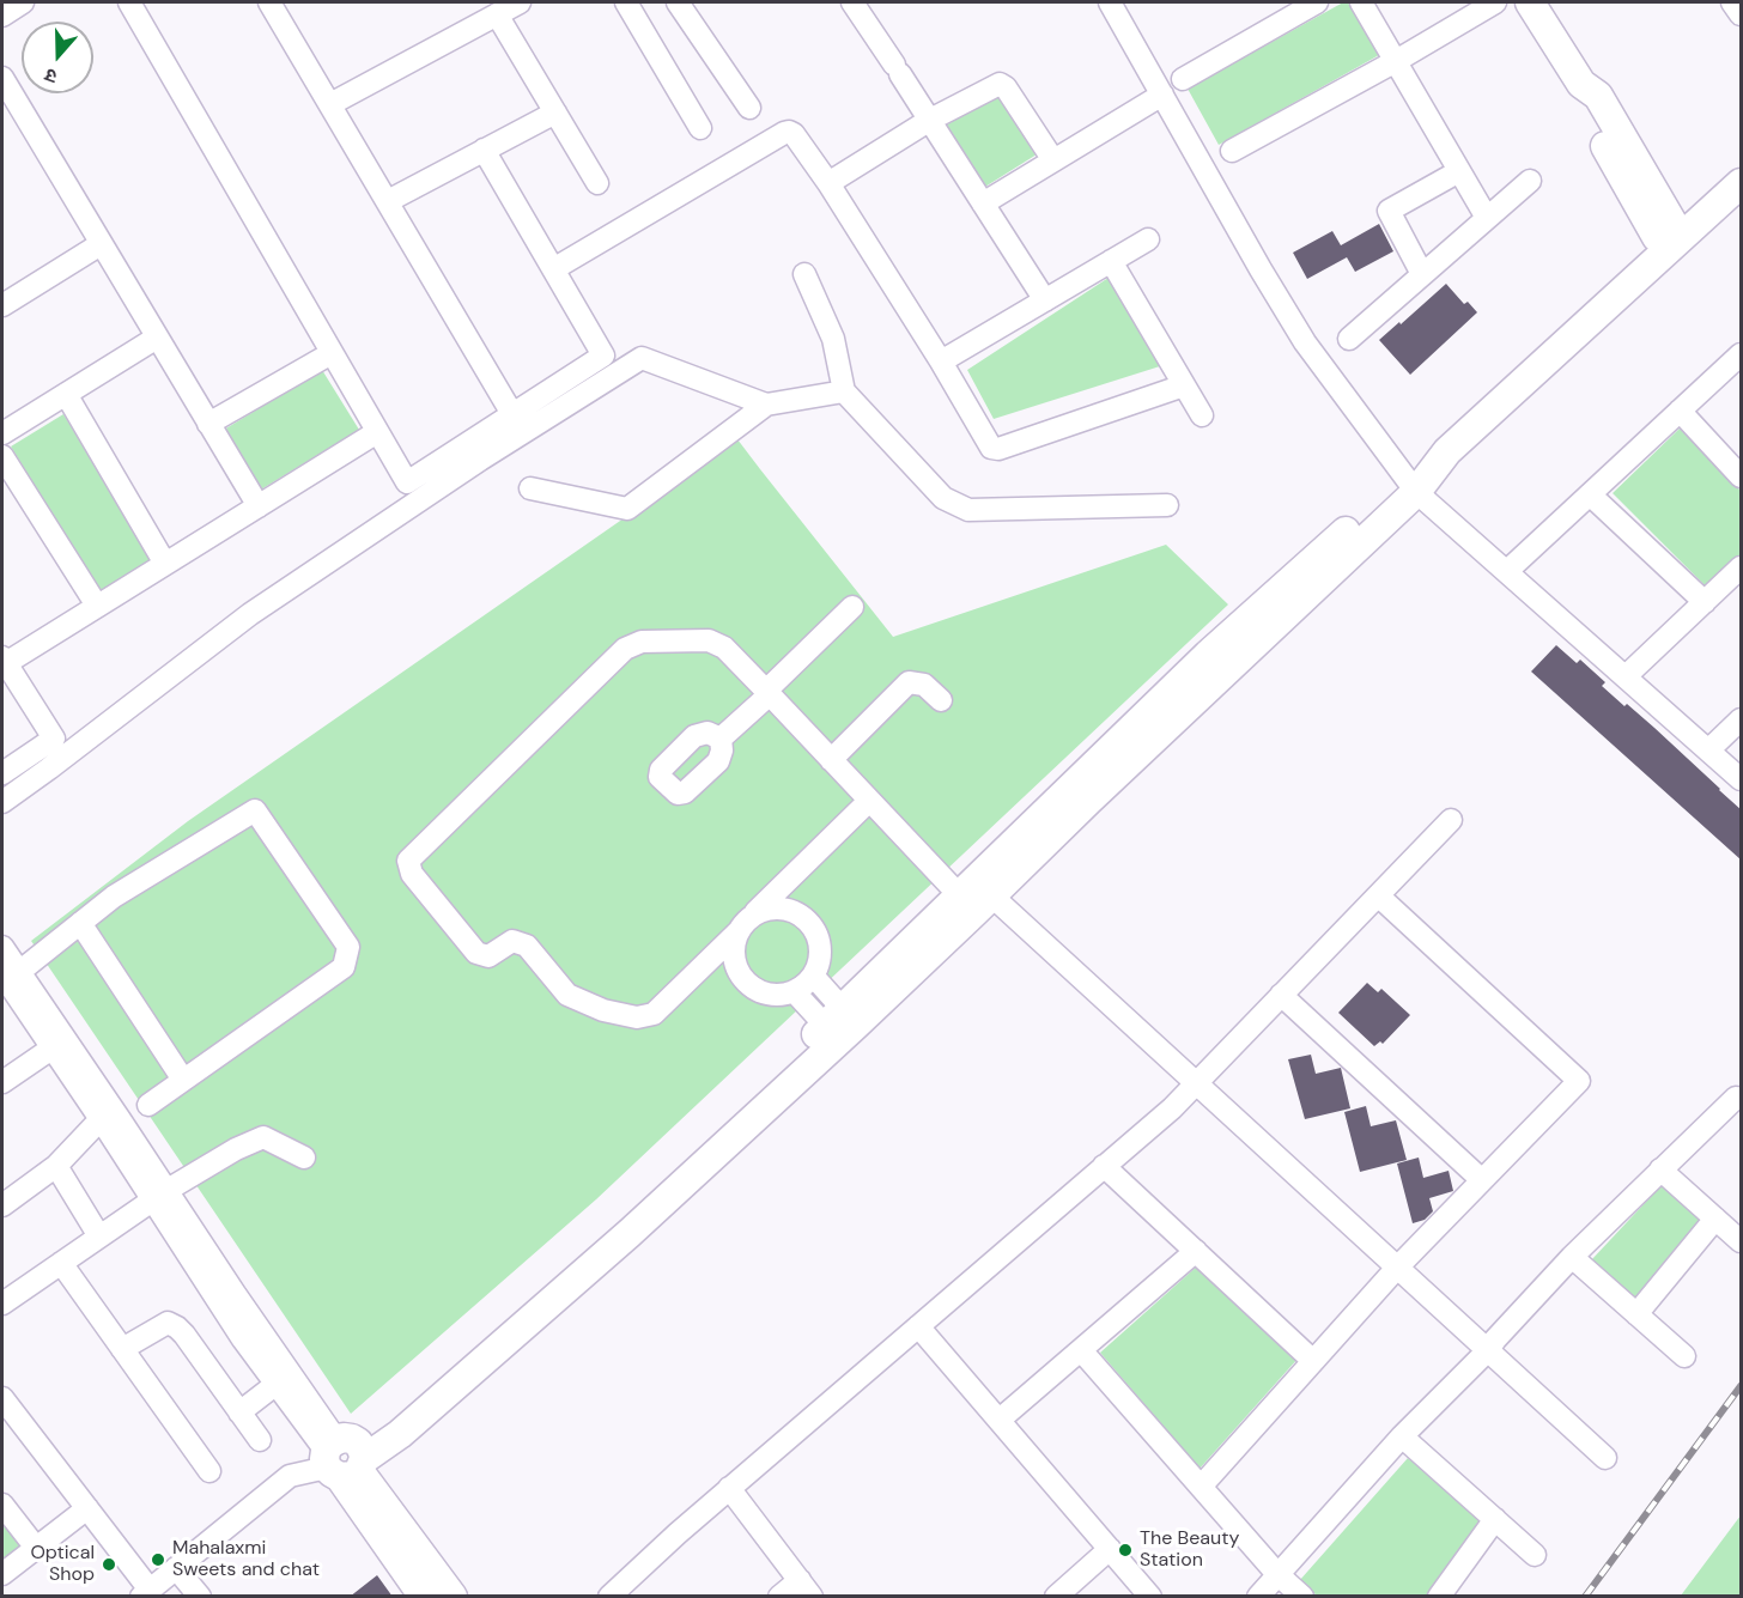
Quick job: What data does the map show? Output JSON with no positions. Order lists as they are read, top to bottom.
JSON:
{
  "places": ["The Beauty Station", "Mahalaxmi Sweets and chat", "Optical Shop"],
  "north": "bottom"
}
